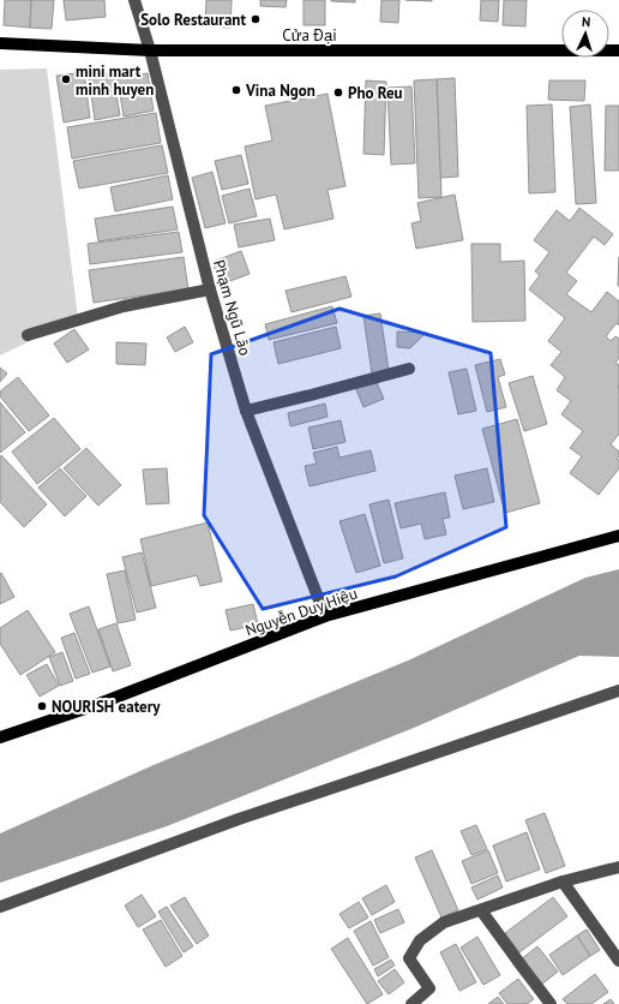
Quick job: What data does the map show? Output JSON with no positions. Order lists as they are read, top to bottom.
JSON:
{
  "streets": {
    "main road": ["Cửa Đại", "Nguyễn Duy Hiệu"],
    "street": ["Phạm Ngũ Lão"]
  },
  "crossings": [
    ["Cửa Đại", "Phạm Ngũ Lão"],
    ["Phạm Ngũ Lão", "Nguyễn Duy Hiệu"]
  ],
  "places": [
    "Solo Restaurant",
    "mini mart minh huyen",
    "Vina Ngon",
    "Pho Reu",
    "NOURISH eatery"
  ],
  "north": "top"
}
